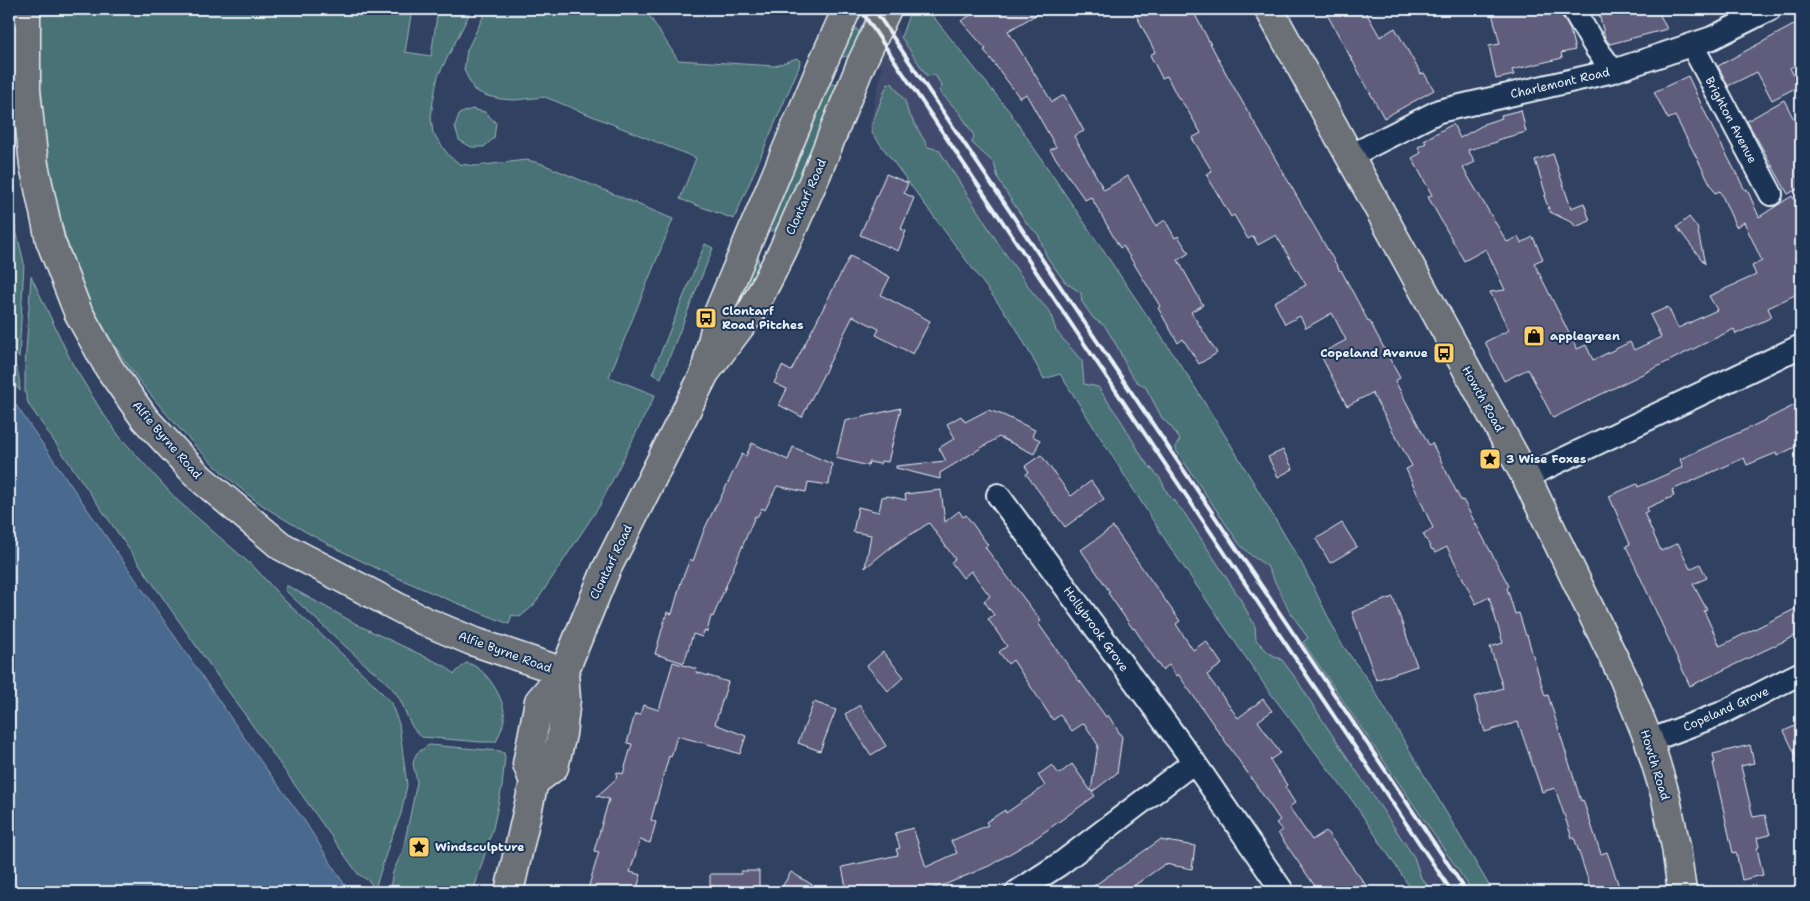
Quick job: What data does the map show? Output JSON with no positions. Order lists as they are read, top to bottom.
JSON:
{
  "streets": {
    "main road": ["Clontarf Road", "Howth Road", "Alfie Byrne Road"],
    "street": [
      "Charlemont Road",
      "Brighton Avenue",
      "Hollybrook Grove",
      "Copeland Grove"
    ]
  },
  "crossings": [
    ["Charlemont Road", "Brighton Avenue"],
    ["Charlemont Road", "Howth Road"],
    ["Clontarf Road", "Alfie Byrne Road"],
    ["Howth Road", "Copeland Grove"]
  ],
  "places": {
    "bus stop": ["Clontarf Road Pitches", "Copeland Avenue"],
    "shop": ["applegreen"],
    "place": ["3 Wise Foxes", "Windsculpture"]
  }
}
